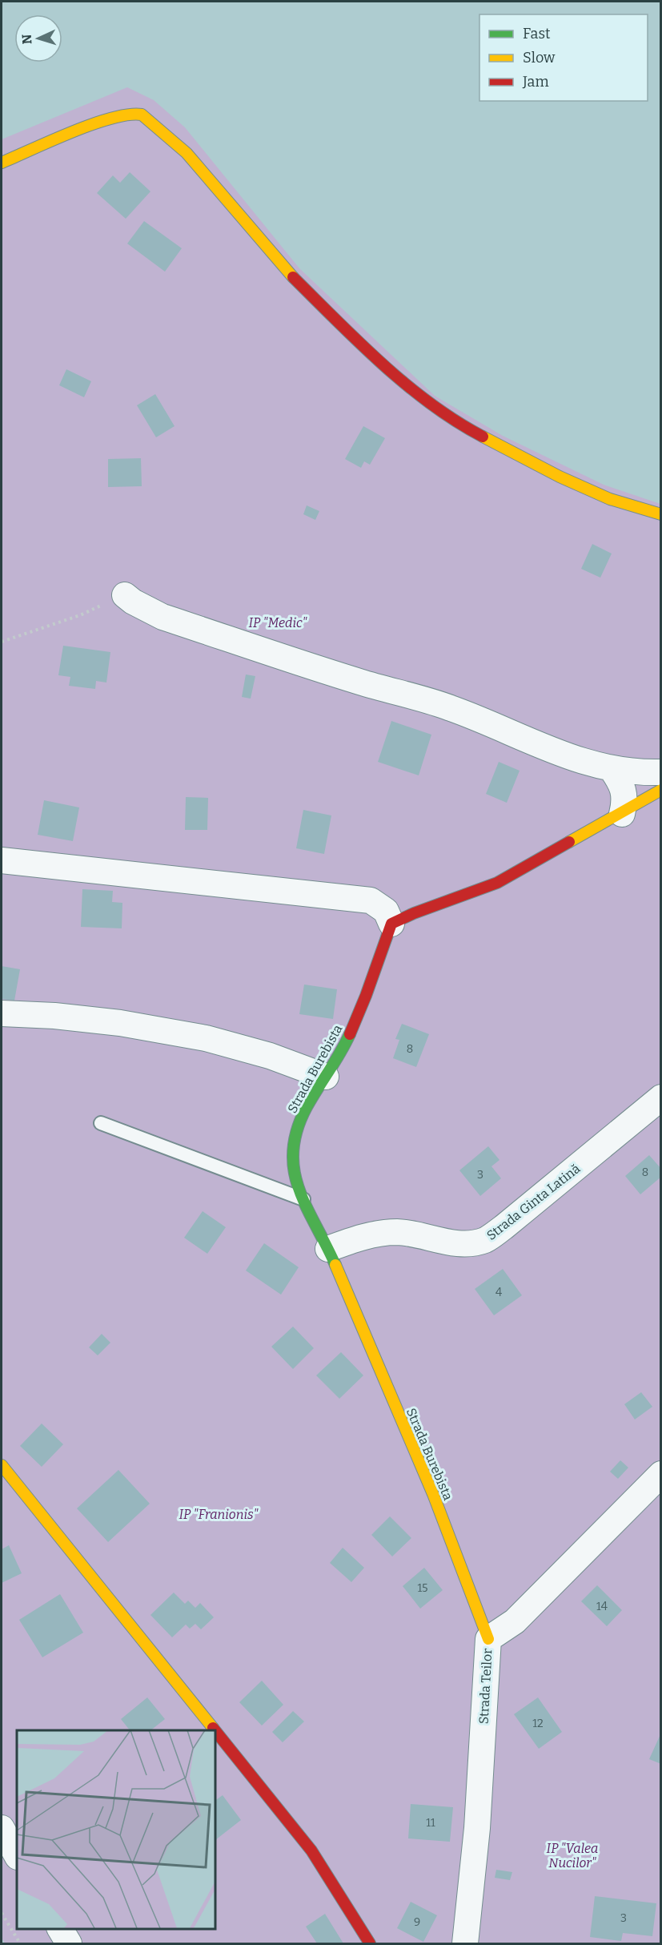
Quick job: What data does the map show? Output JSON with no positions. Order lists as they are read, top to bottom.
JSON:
{
  "streets": {
    "street": ["Strada Burebista", "Strada Ginta Latină", "Strada Teilor"]
  },
  "crossings": [
    ["Strada Burebista", "Strada Ginta Latină"],
    ["Strada Burebista", "Strada Teilor"]
  ],
  "parks": ["IP \"Medic\"", "IP \"Franionis\"", "IP \"Valea Nucilor\""],
  "house_numbers": [
    "8",
    "8",
    "3",
    "4",
    "15",
    "14",
    "12",
    "11",
    "3",
    "9"
  ],
  "legend": ["Fast", "Slow", "Jam"],
  "north": "left"
}
